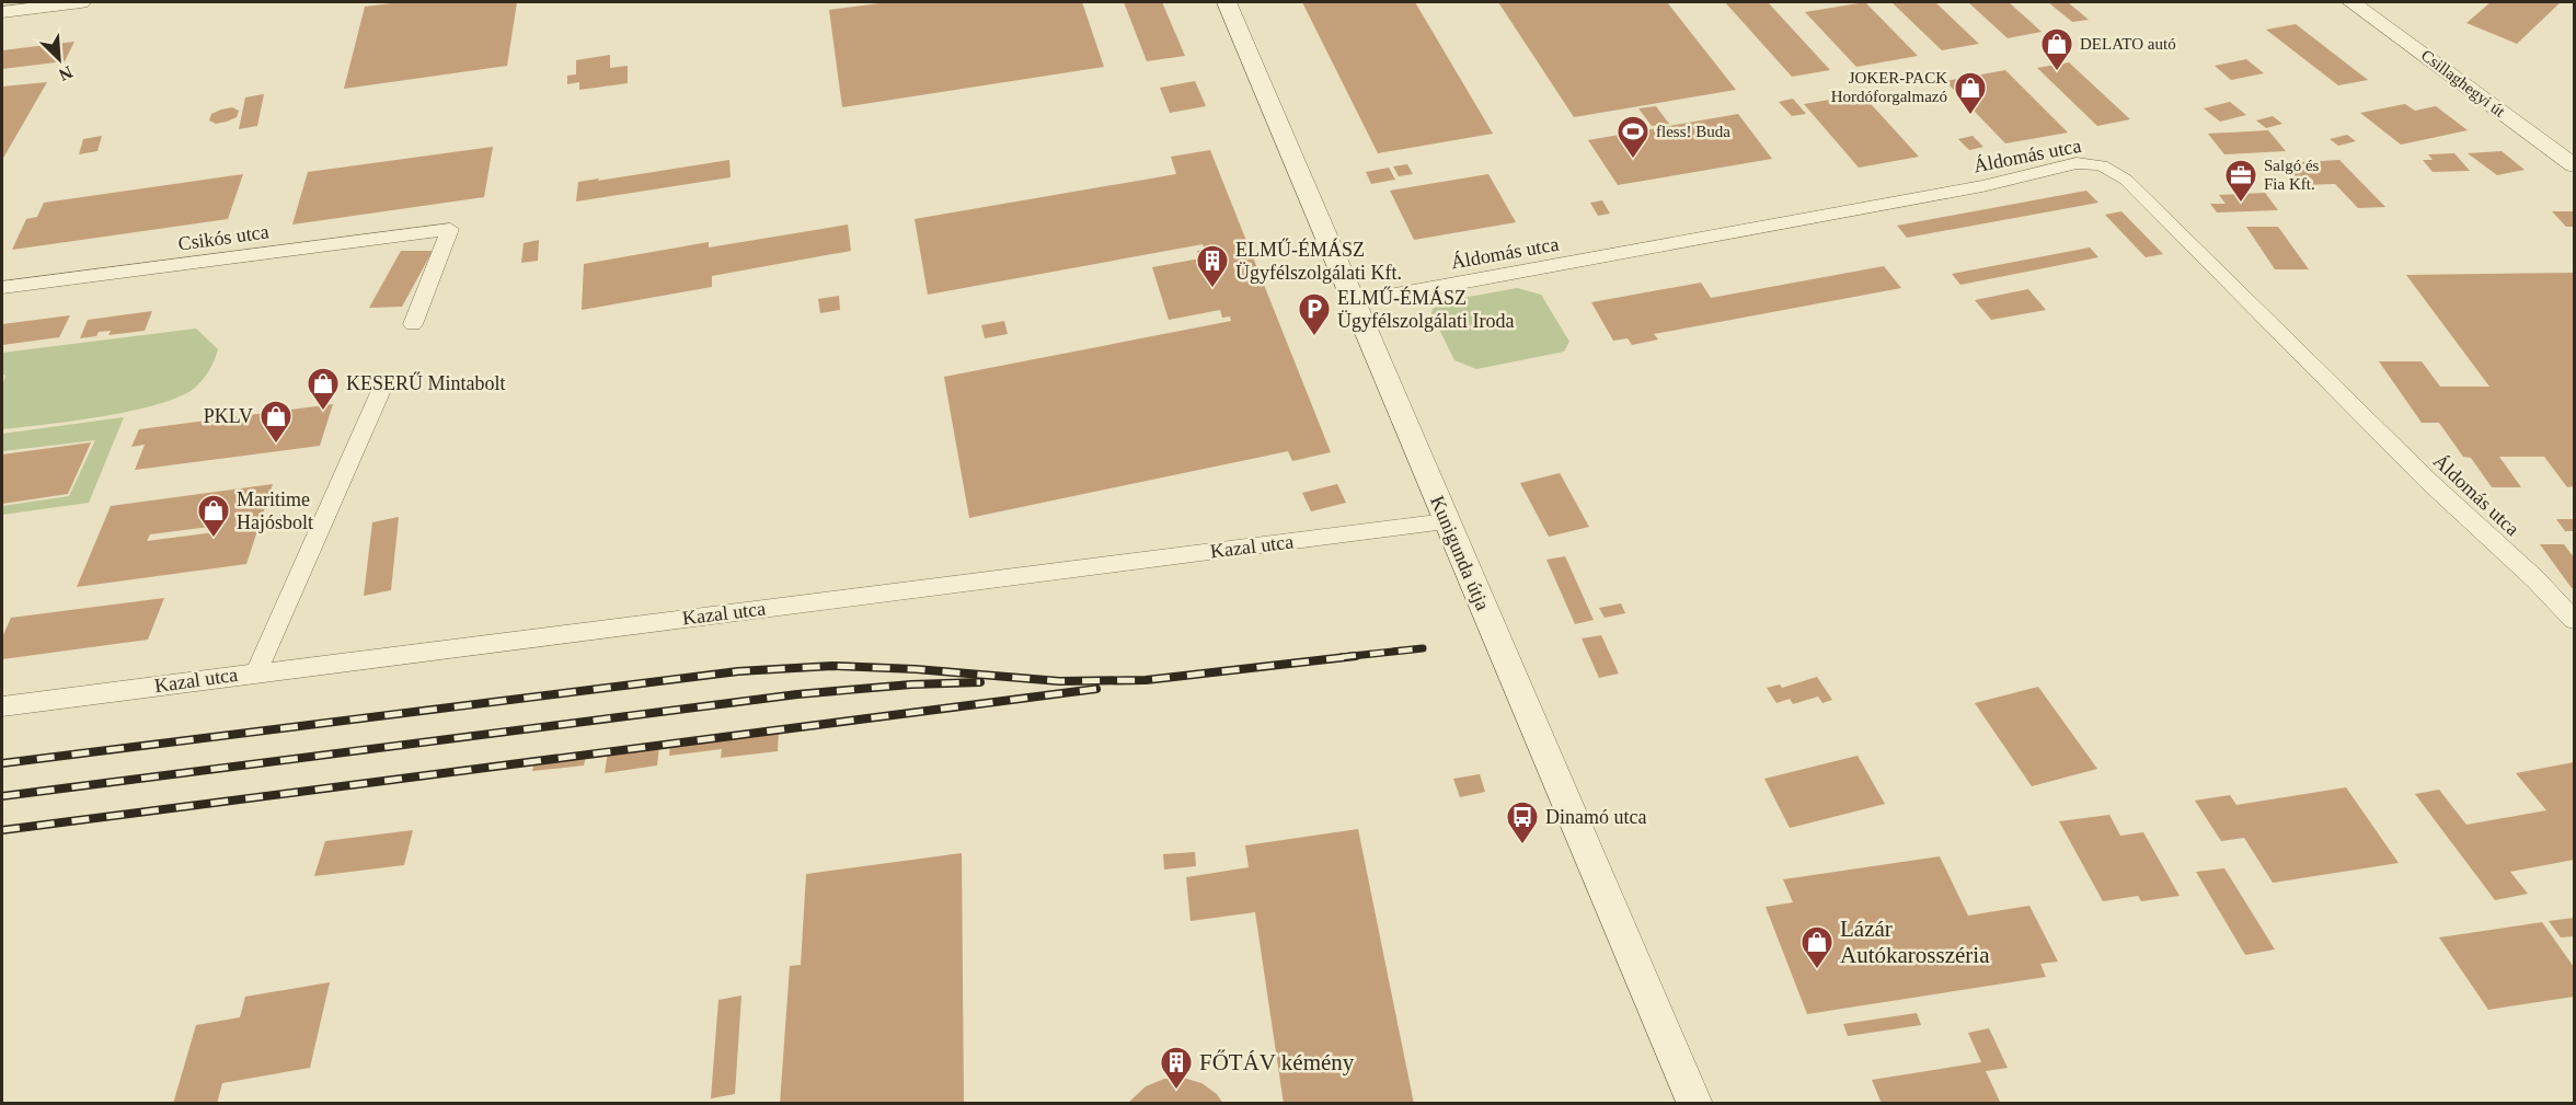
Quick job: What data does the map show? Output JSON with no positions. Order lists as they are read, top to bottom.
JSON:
{
  "streets": {
    "street": [
      "Csillaghegyi út",
      "Áldomás utca",
      "Csikós utca",
      "Kazal utca",
      "Kunigunda útja"
    ]
  },
  "crossings": [
    ["Áldomás utca", "Kunigunda útja"],
    ["Kazal utca", "Kunigunda útja"]
  ],
  "places": {
    "shop": [
      "DELATO autó",
      "JOKER-PACK Hordóforgalmazó",
      "KESERŰ Mintabolt",
      "PKLV",
      "Maritime Hajósbolt",
      "Lázár Autókarosszéria"
    ],
    "sports": ["fless! Buda"],
    "office": ["Salgó és Fia Kft."],
    "building": ["ELMŰ-ÉMÁSZ Ügyfélszolgálati Kft.", "FŐTÁV kémény"],
    "parking": ["ELMŰ-ÉMÁSZ Ügyfélszolgálati Iroda"],
    "bus stop": ["Dinamó utca"]
  },
  "north": "bottom right"
}
